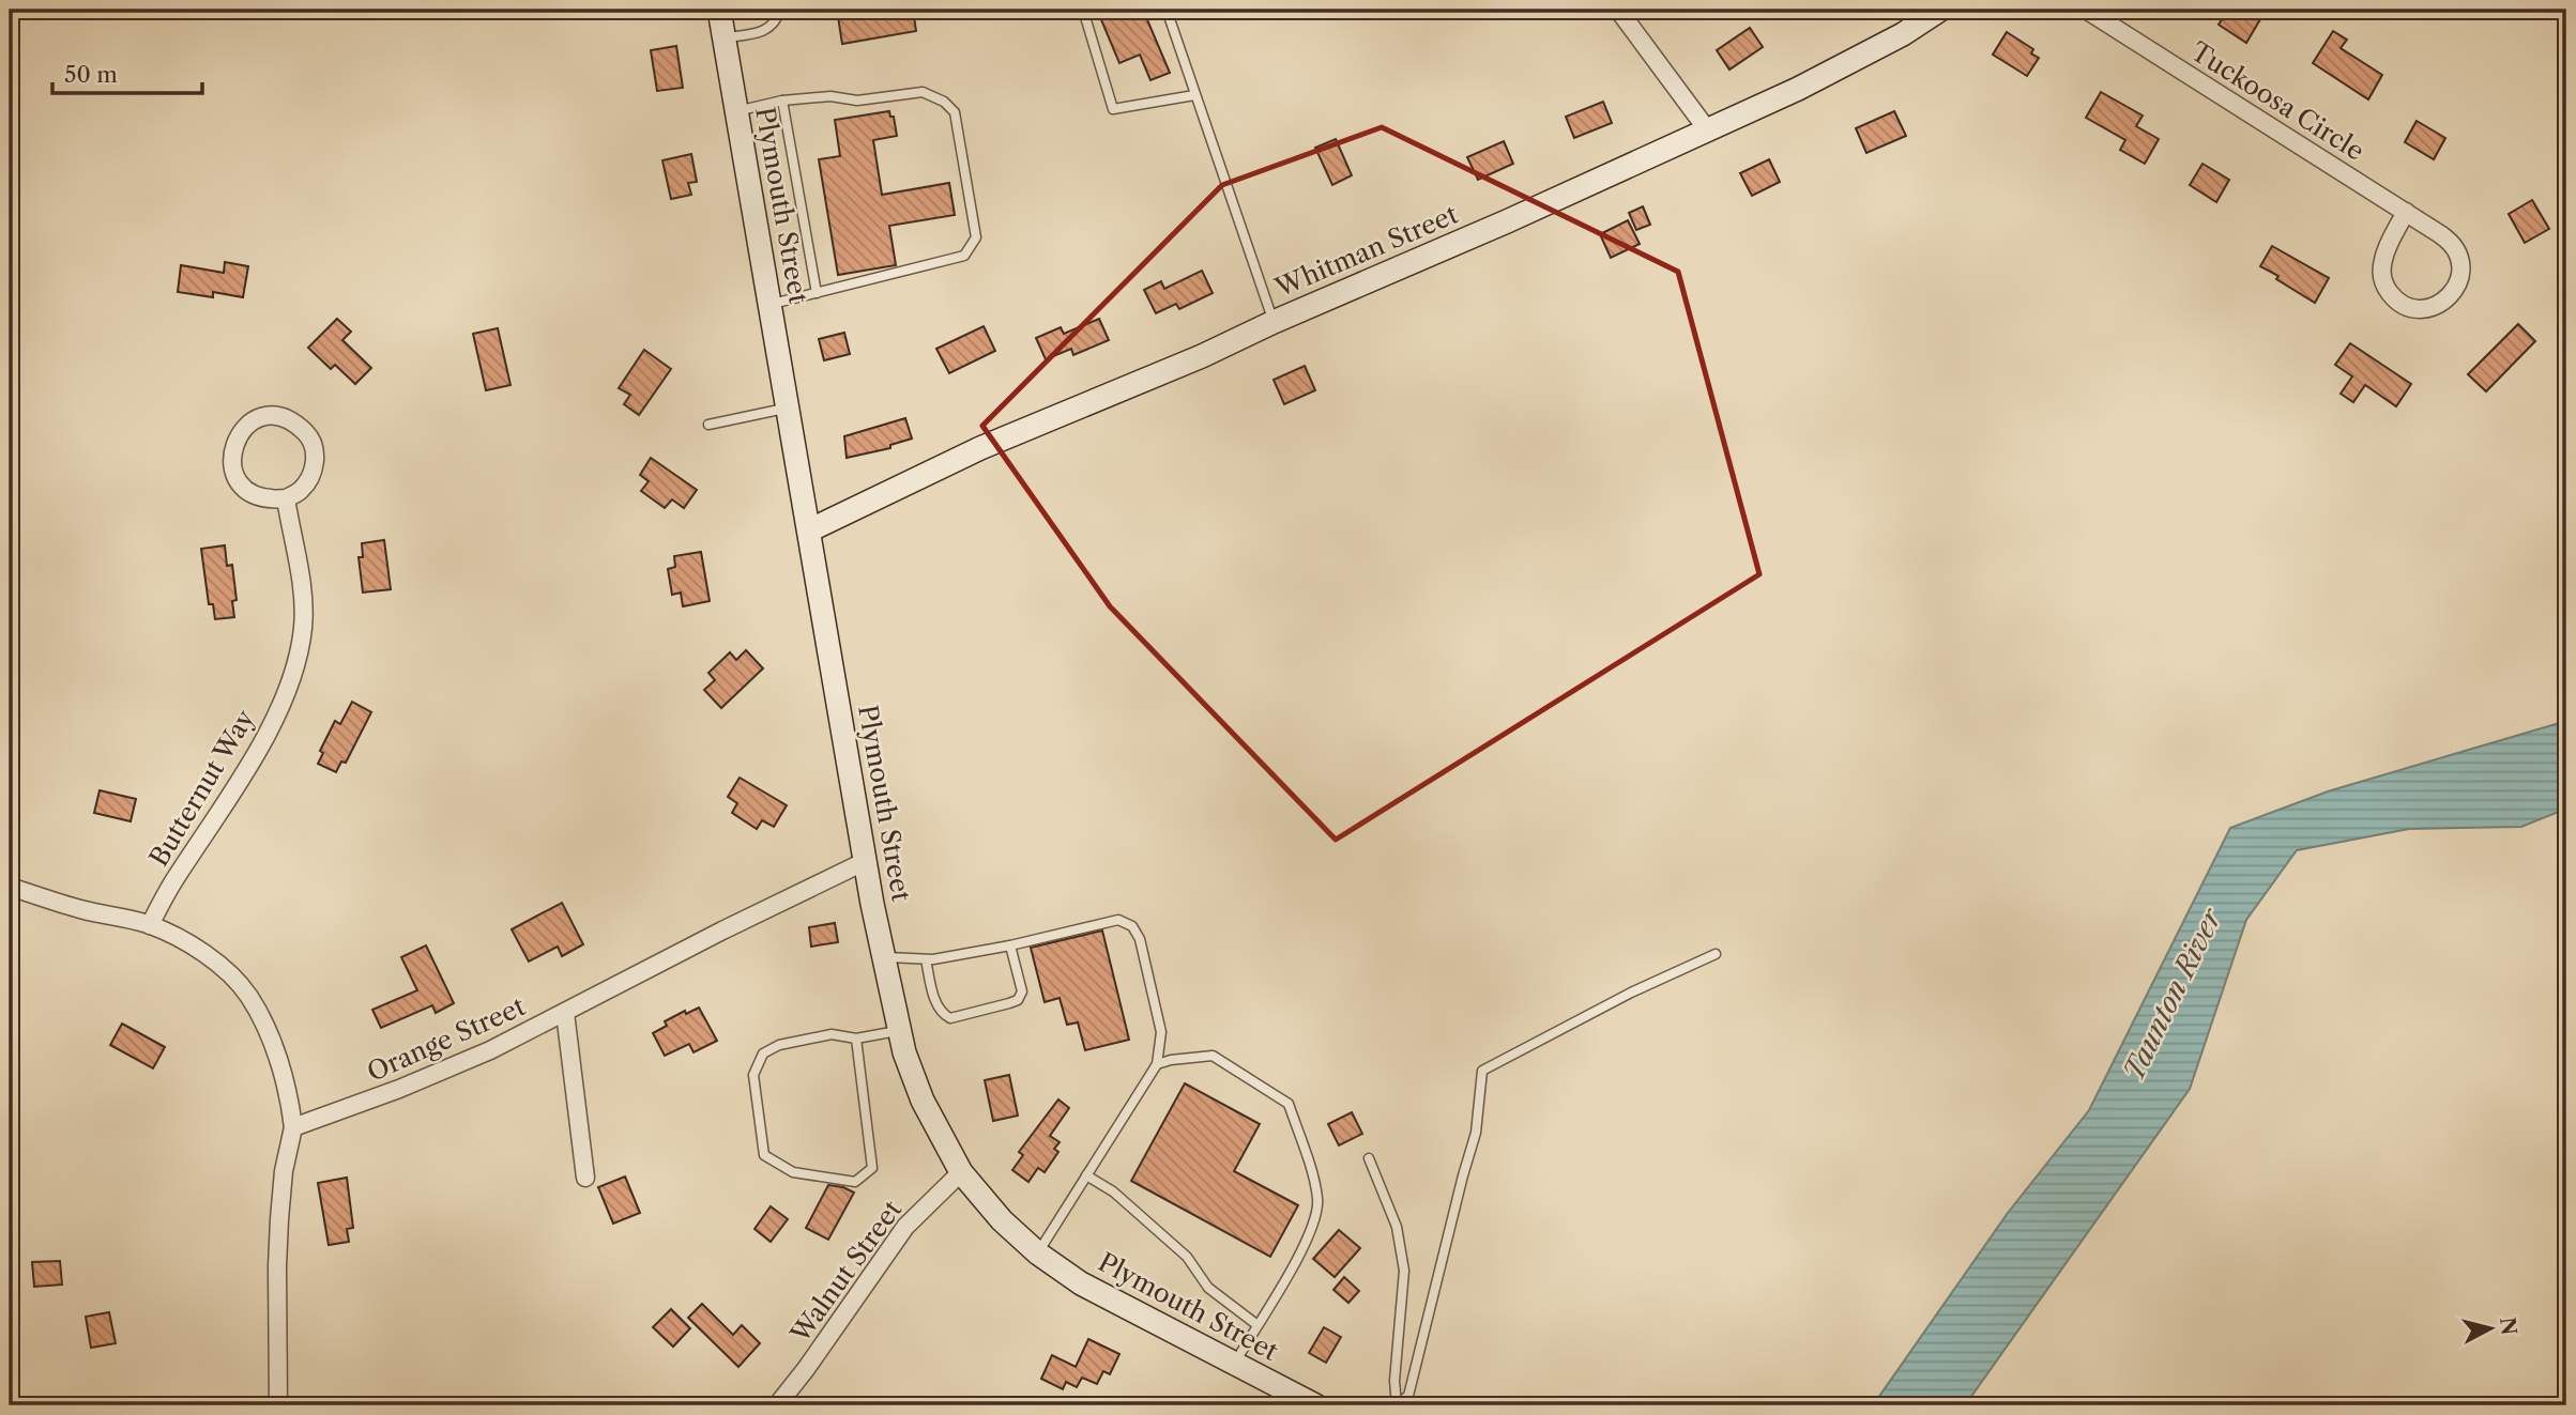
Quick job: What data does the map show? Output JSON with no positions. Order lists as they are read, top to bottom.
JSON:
{
  "streets": {
    "main road": ["Plymouth Street", "Whitman Street"],
    "street": [
      "Tuckoosa Circle",
      "Butternut Way",
      "Orange Street",
      "Walnut Street"
    ]
  },
  "crossings": [
    ["Plymouth Street", "Whitman Street"],
    ["Plymouth Street", "Orange Street"],
    ["Plymouth Street", "Walnut Street"]
  ],
  "water": ["Taunton River"],
  "scale_bar": "50 m",
  "north": "right"
}
